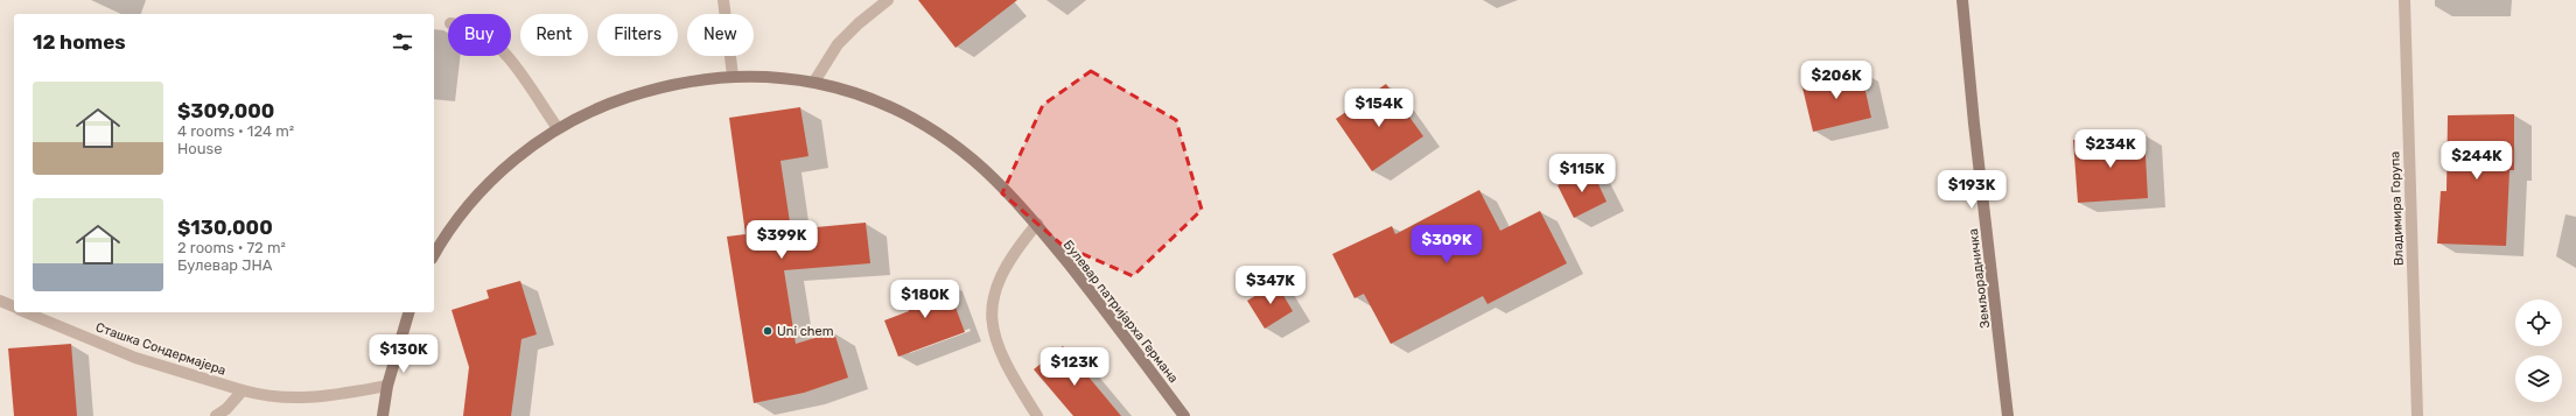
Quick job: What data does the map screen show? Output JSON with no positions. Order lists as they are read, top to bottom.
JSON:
{
  "streets": {
    "main road": ["Земљорадничка", "Булевар патријарха Германа"],
    "street": ["Владимира Горупа", "Сташка Сондермајера"]
  },
  "places": ["Uni chem"],
  "page": {
    "chip": [
      "Buy",
      "Rent",
      "Filters",
      "New"
    ],
    "heading": "12 homes",
    "price": [
      "$206K",
      "$154K",
      "$234K",
      "$244K",
      "$115K",
      "$193K",
      "$399K",
      "$309K",
      "$347K",
      "$180K",
      "$130K",
      "$123K"
    ],
    "list": [
      {
        "name": "$309,000",
        "note": "4 rooms · 124 m² · House"
      },
      {
        "name": "$130,000",
        "note": "2 rooms · 72 m² · Булевар ЈНА"
      }
    ]
  }
}
